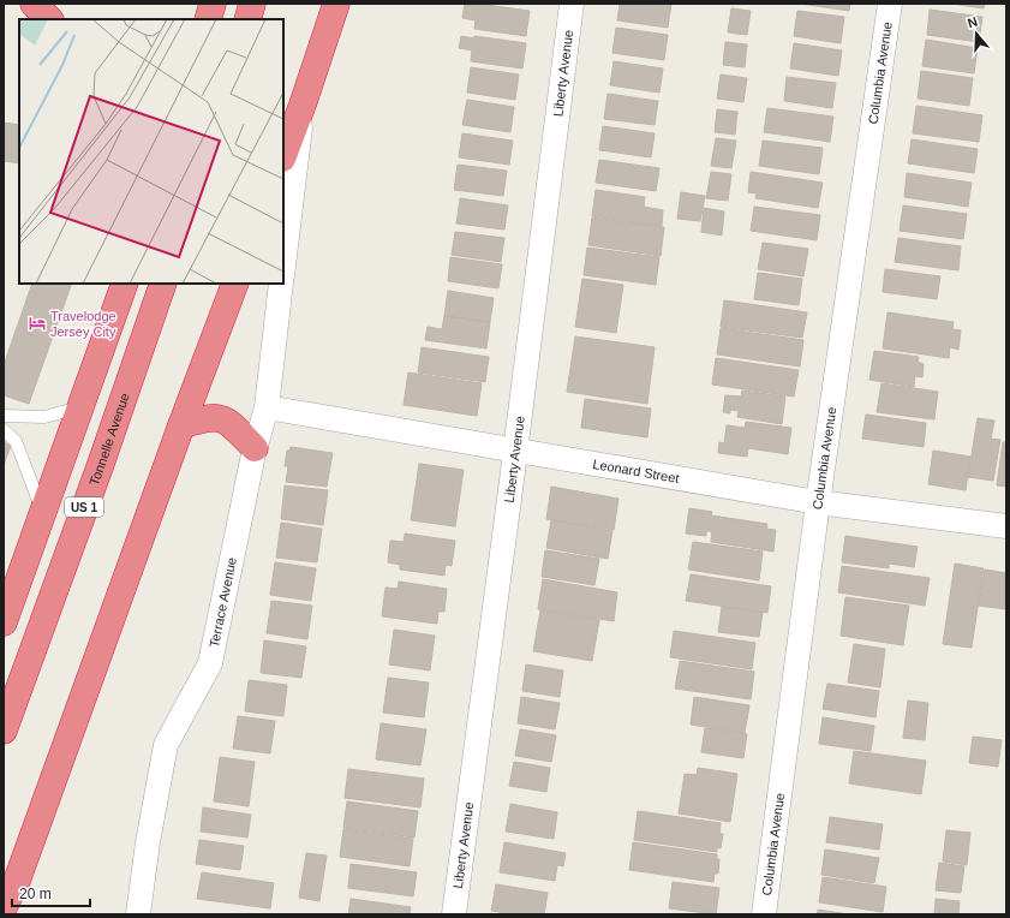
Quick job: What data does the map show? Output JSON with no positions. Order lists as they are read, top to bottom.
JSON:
{
  "streets": {
    "highway": ["Tonnelle Avenue", "US 1"],
    "street": [
      "Liberty Avenue",
      "Columbia Avenue",
      "Leonard Street",
      "Terrace Avenue"
    ]
  },
  "crossings": [
    ["Liberty Avenue", "Leonard Street"],
    ["Columbia Avenue", "Leonard Street"],
    ["Leonard Street", "Terrace Avenue"]
  ],
  "places": {
    "hotel": ["Travelodge Jersey City"]
  },
  "scale_bar": "20 m",
  "north": "top"
}
